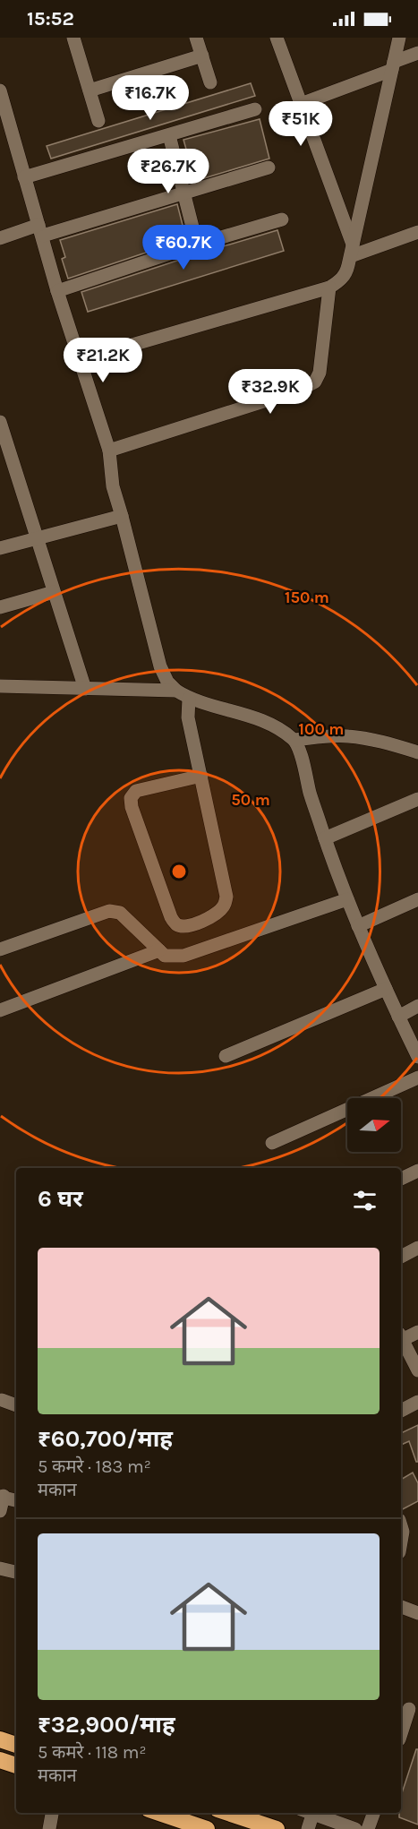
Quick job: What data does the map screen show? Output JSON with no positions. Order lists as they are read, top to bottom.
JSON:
{
  "north": "right",
  "page": {
    "status": "15:52",
    "price": [
      "₹16.7K",
      "₹51K",
      "₹26.7K",
      "₹60.7K",
      "₹21.2K",
      "₹32.9K"
    ],
    "heading": "6 घर",
    "list": [
      {
        "name": "₹60,700/माह",
        "note": "5 कमरे · 183 m² · मकान"
      },
      {
        "name": "₹32,900/माह",
        "note": "5 कमरे · 118 m² · मकान"
      }
    ]
  },
  "rings": ["150 m", "100 m", "50 m"]
}
